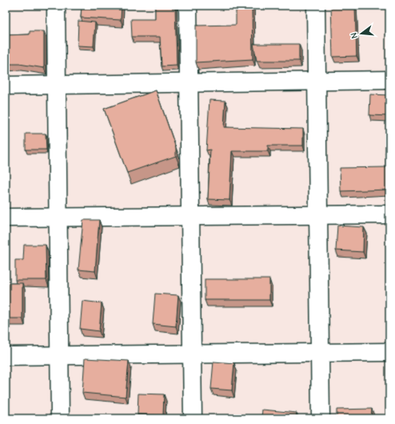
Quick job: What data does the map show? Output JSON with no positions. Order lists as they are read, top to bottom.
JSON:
{
  "north": "left"
}
